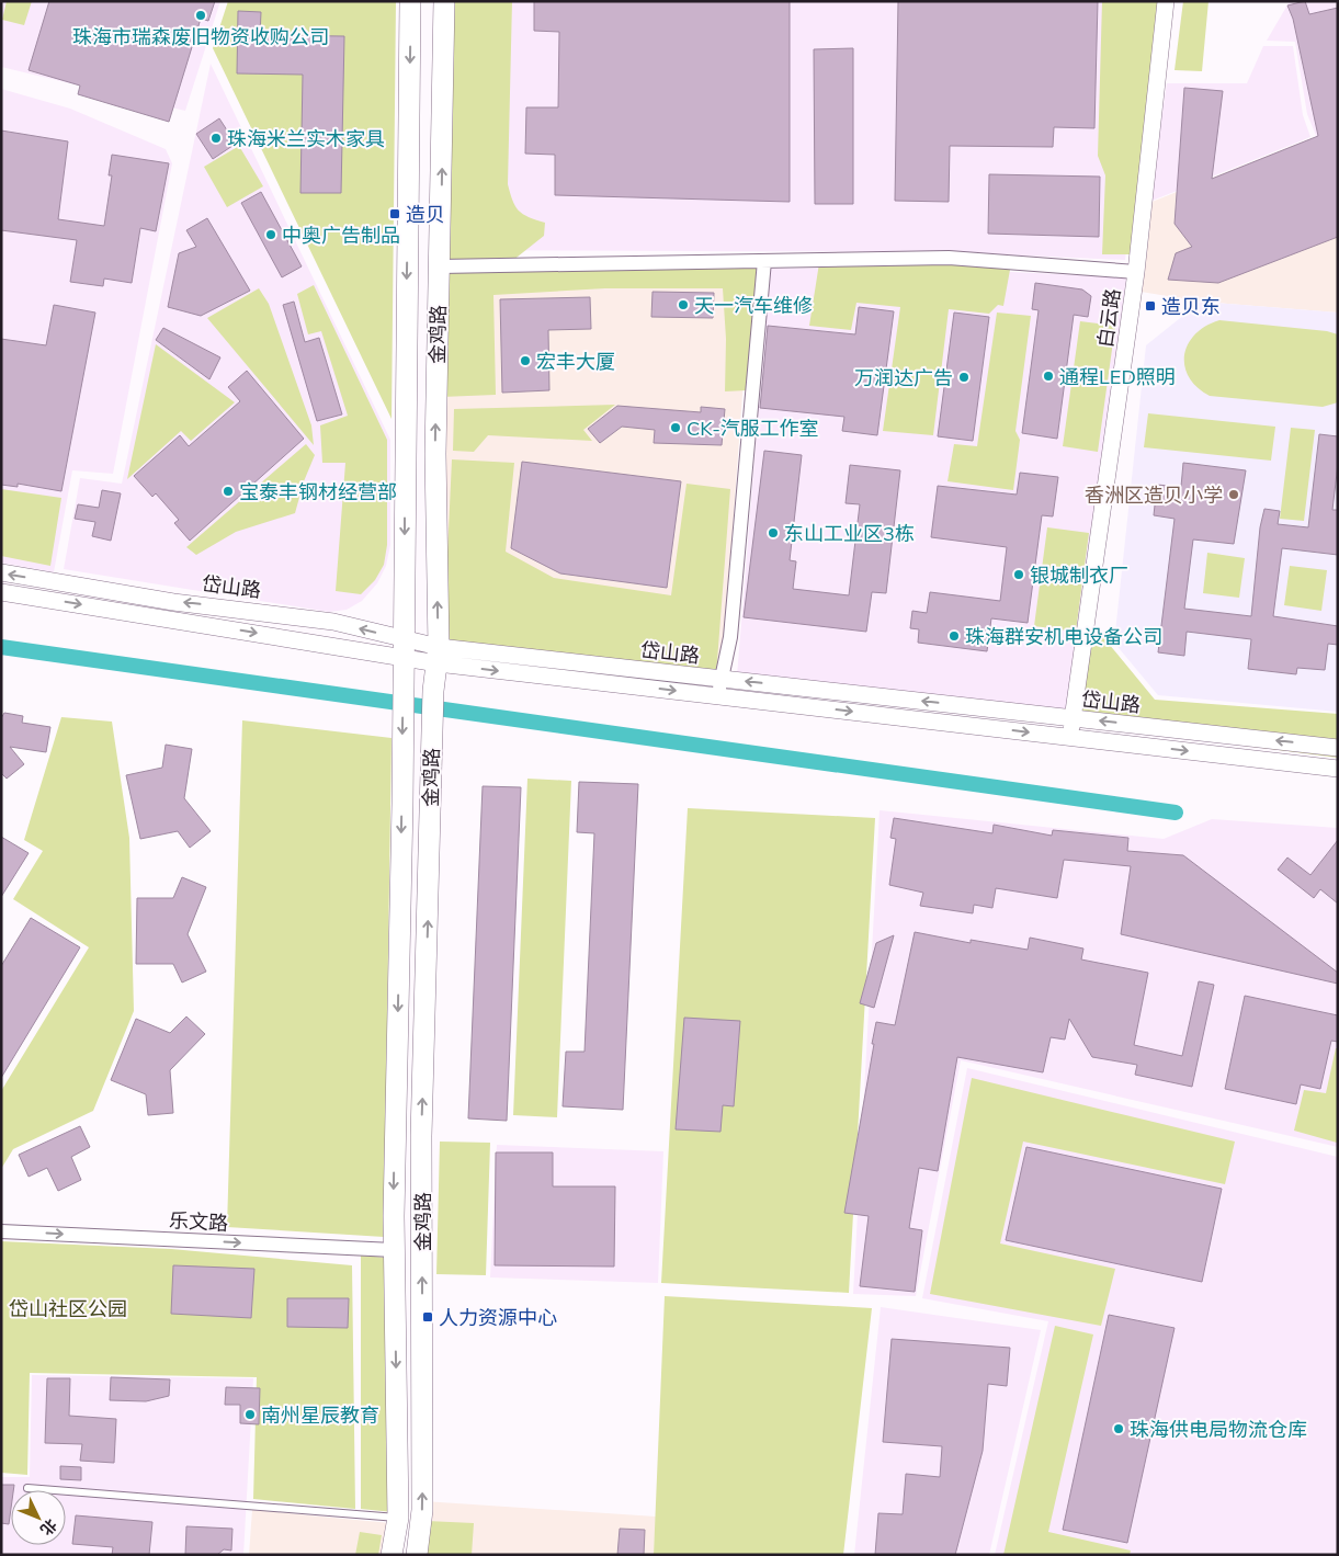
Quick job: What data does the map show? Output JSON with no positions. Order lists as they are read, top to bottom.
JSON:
{
  "streets": {
    "main road": ["金鸡路"],
    "street": ["白云路", "岱山路", "乐文路"]
  },
  "crossings": [
    ["白云路", "岱山路"],
    ["金鸡路", "岱山路"],
    ["金鸡路", "乐文路"]
  ],
  "one_way": ["乐文路"],
  "parks": ["岱山社区公园"],
  "places": {
    "other": [
      "珠海市瑞森废旧物资收购公司",
      "珠海米兰实木家具",
      "中奥广告制品",
      "天一汽车维修",
      "宏丰大厦",
      "通程LED照明",
      "万润达广告",
      "CK-汽服工作室",
      "宝泰丰钢材经营部",
      "香洲区造贝小学",
      "东山工业区3栋",
      "银城制衣厂",
      "珠海群安机电设备公司",
      "南州星辰教育",
      "珠海供电局物流仓库"
    ],
    "transit": ["造贝", "造贝东", "人力资源中心"]
  },
  "north": "bottom right"
}
